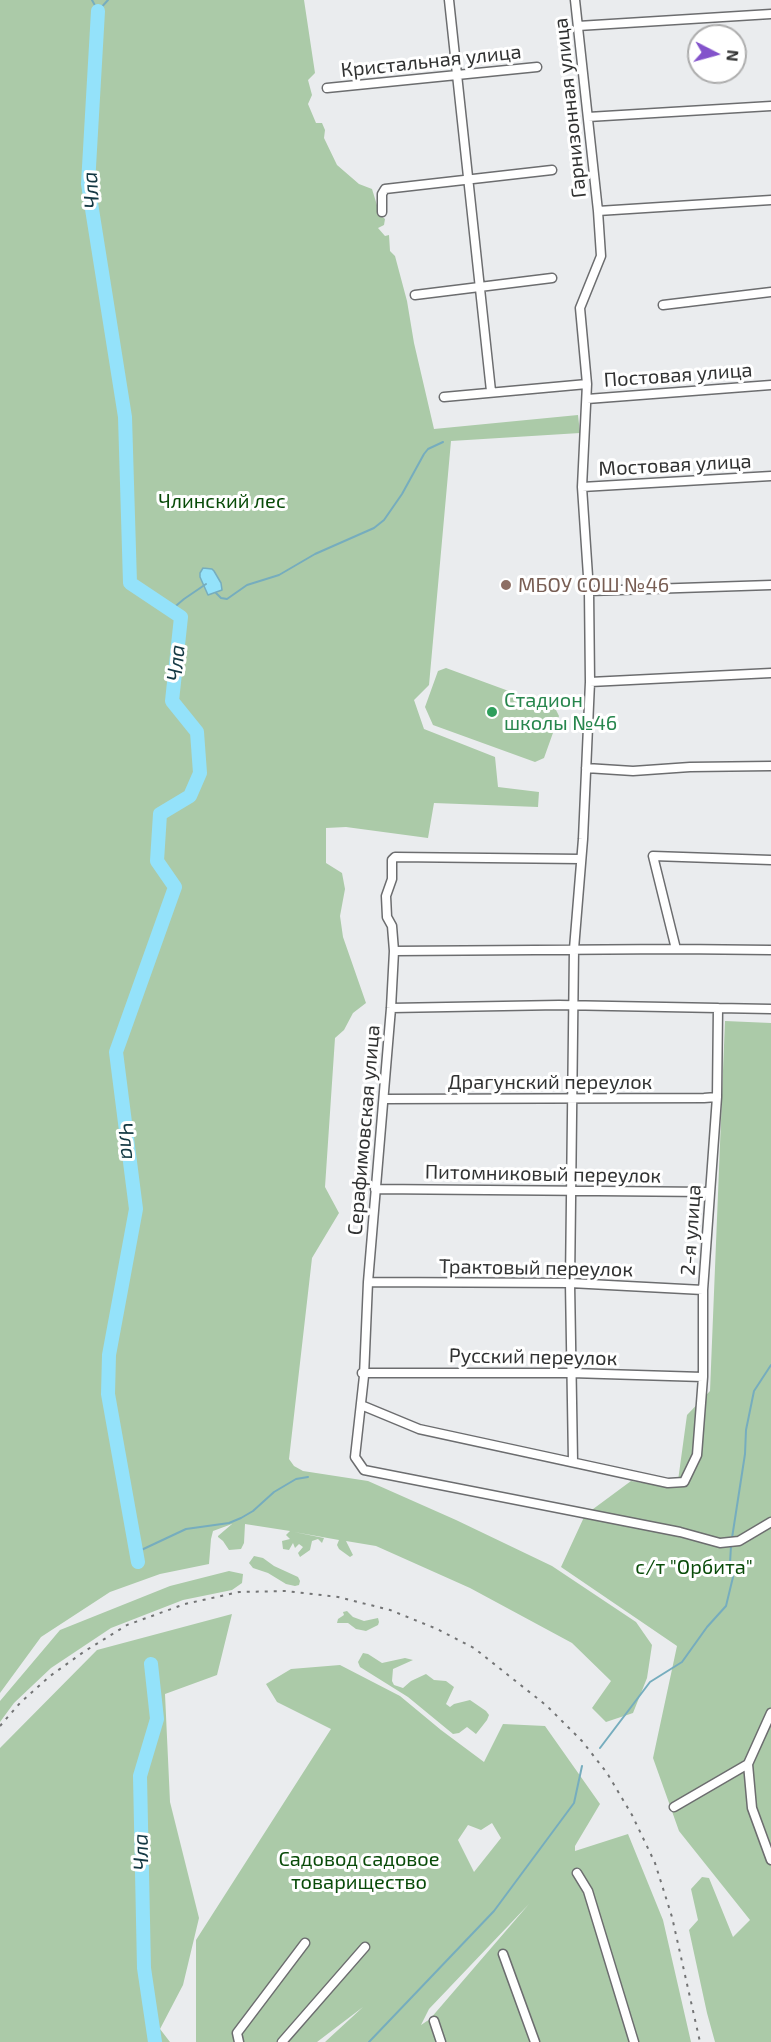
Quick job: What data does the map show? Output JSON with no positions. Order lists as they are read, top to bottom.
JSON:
{
  "streets": {
    "street": [
      "Кристальная улица",
      "Гарнизонная улица",
      "Постовая улица",
      "Мостовая улица",
      "Драгунский переулок",
      "Серафимовская улица",
      "Питомниковый переулок",
      "2-я улица",
      "Трактовый переулок",
      "Русский переулок"
    ]
  },
  "crossings": [
    ["Гарнизонная улица", "Постовая улица"],
    ["Гарнизонная улица", "Мостовая улица"],
    ["Гарнизонная улица", "Драгунский переулок"],
    ["Гарнизонная улица", "Серафимовская улица"],
    ["Гарнизонная улица", "Питомниковый переулок"],
    ["Гарнизонная улица", "2-я улица"],
    ["Гарнизонная улица", "Трактовый переулок"],
    ["Гарнизонная улица", "Русский переулок"],
    ["Драгунский переулок", "Серафимовская улица"],
    ["Драгунский переулок", "2-я улица"],
    ["Серафимовская улица", "Питомниковый переулок"],
    ["Серафимовская улица", "2-я улица"],
    ["Серафимовская улица", "Трактовый переулок"],
    ["Серафимовская улица", "Русский переулок"],
    ["Питомниковый переулок", "2-я улица"],
    ["2-я улица", "Трактовый переулок"],
    ["2-я улица", "Русский переулок"]
  ],
  "water": ["Чла"],
  "parks": ["Члинский лес", "с/т \"Орбита\"", "Садовод садовое товарищество"],
  "places": ["МБОУ СОШ №46", "Стадион школы №46"],
  "north": "right"
}
